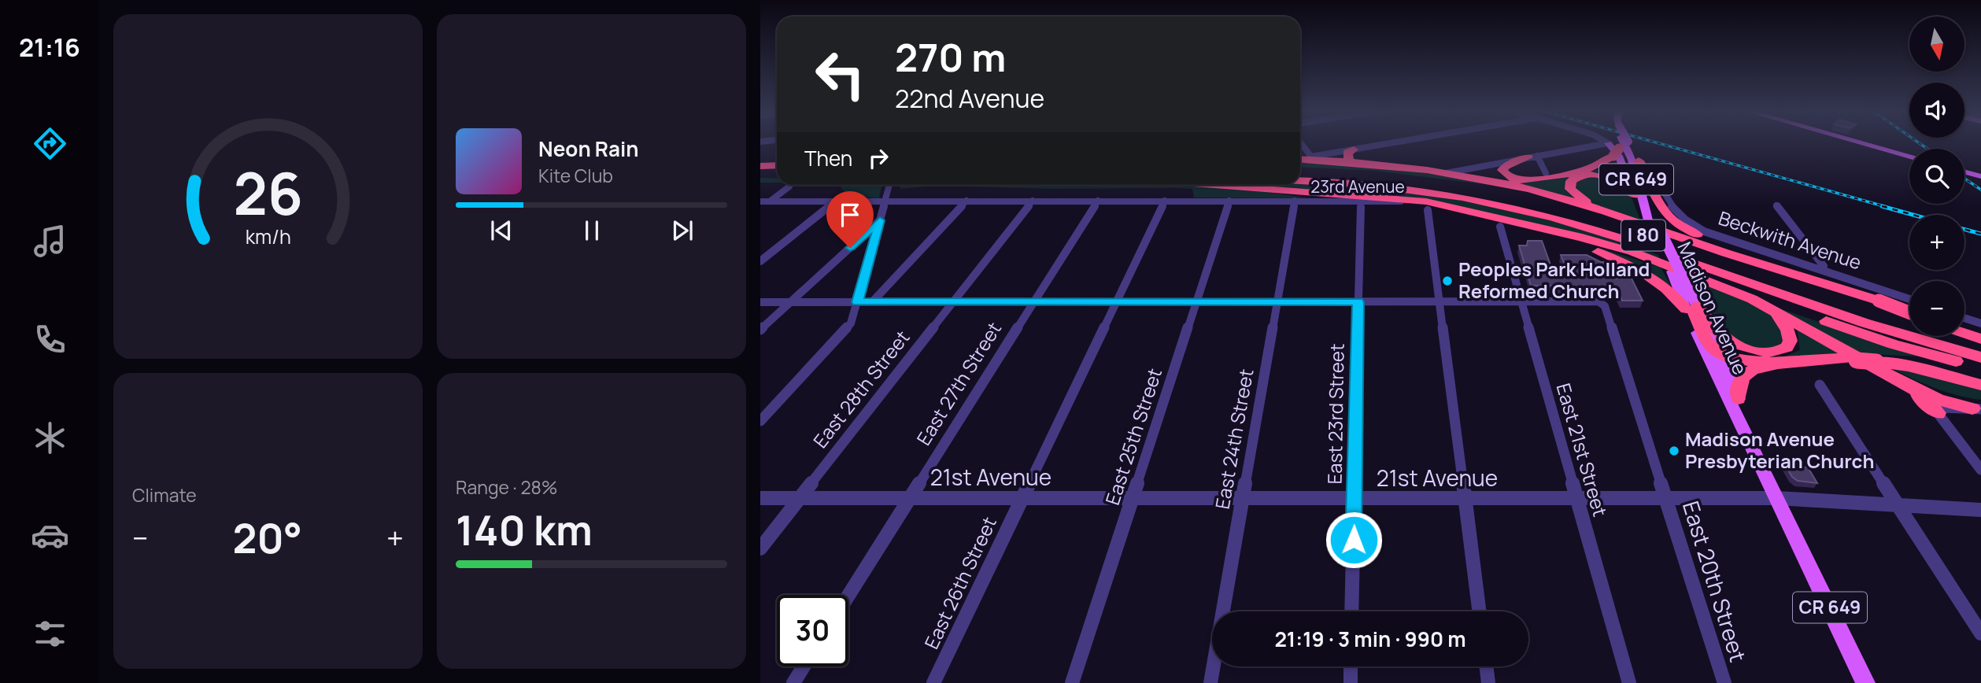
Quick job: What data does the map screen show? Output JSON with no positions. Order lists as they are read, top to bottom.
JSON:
{
  "streets": {
    "highway": ["I 80"],
    "main road": ["CR 649", "Madison Avenue"],
    "street": [
      "23rd Avenue",
      "Beckwith Avenue",
      "East 27th Street",
      "East 28th Street",
      "East 23rd Street",
      "East 25th Street",
      "East 24th Street",
      "East 21st Street",
      "21st Avenue",
      "East 20th Street",
      "East 26th Street"
    ]
  },
  "crossings": [
    ["23rd Avenue", "East 27th Street"],
    ["23rd Avenue", "East 28th Street"],
    ["23rd Avenue", "East 25th Street"],
    ["23rd Avenue", "East 24th Street"],
    ["23rd Avenue", "East 26th Street"],
    ["Madison Avenue", "21st Avenue"],
    ["East 27th Street", "21st Avenue"],
    ["East 28th Street", "21st Avenue"],
    ["East 23rd Street", "21st Avenue"],
    ["East 25th Street", "21st Avenue"],
    ["East 24th Street", "21st Avenue"],
    ["East 21st Street", "21st Avenue"],
    ["East 21st Street", "East 20th Street"],
    ["21st Avenue", "East 20th Street"],
    ["21st Avenue", "East 26th Street"]
  ],
  "places": ["Peoples Park Holland Reformed Church", "Madison Avenue Presbyterian Church"],
  "north": "bottom",
  "page": {
    "tabs": "21:16",
    "map_buttons": ["+", "−"],
    "turn": ["270 m", "22nd Avenue"],
    "song": ["Neon Rain", "Kite Club"],
    "then": "Then",
    "tile": [
      "Climate",
      ["Range · 28%", "140 km"]
    ],
    "heat": ["−", "20°", "+"],
    "limit": "30",
    "trip": "21:19 · 3 min · 990 m",
    "gauge": ["26", "km/h"]
  }
}
